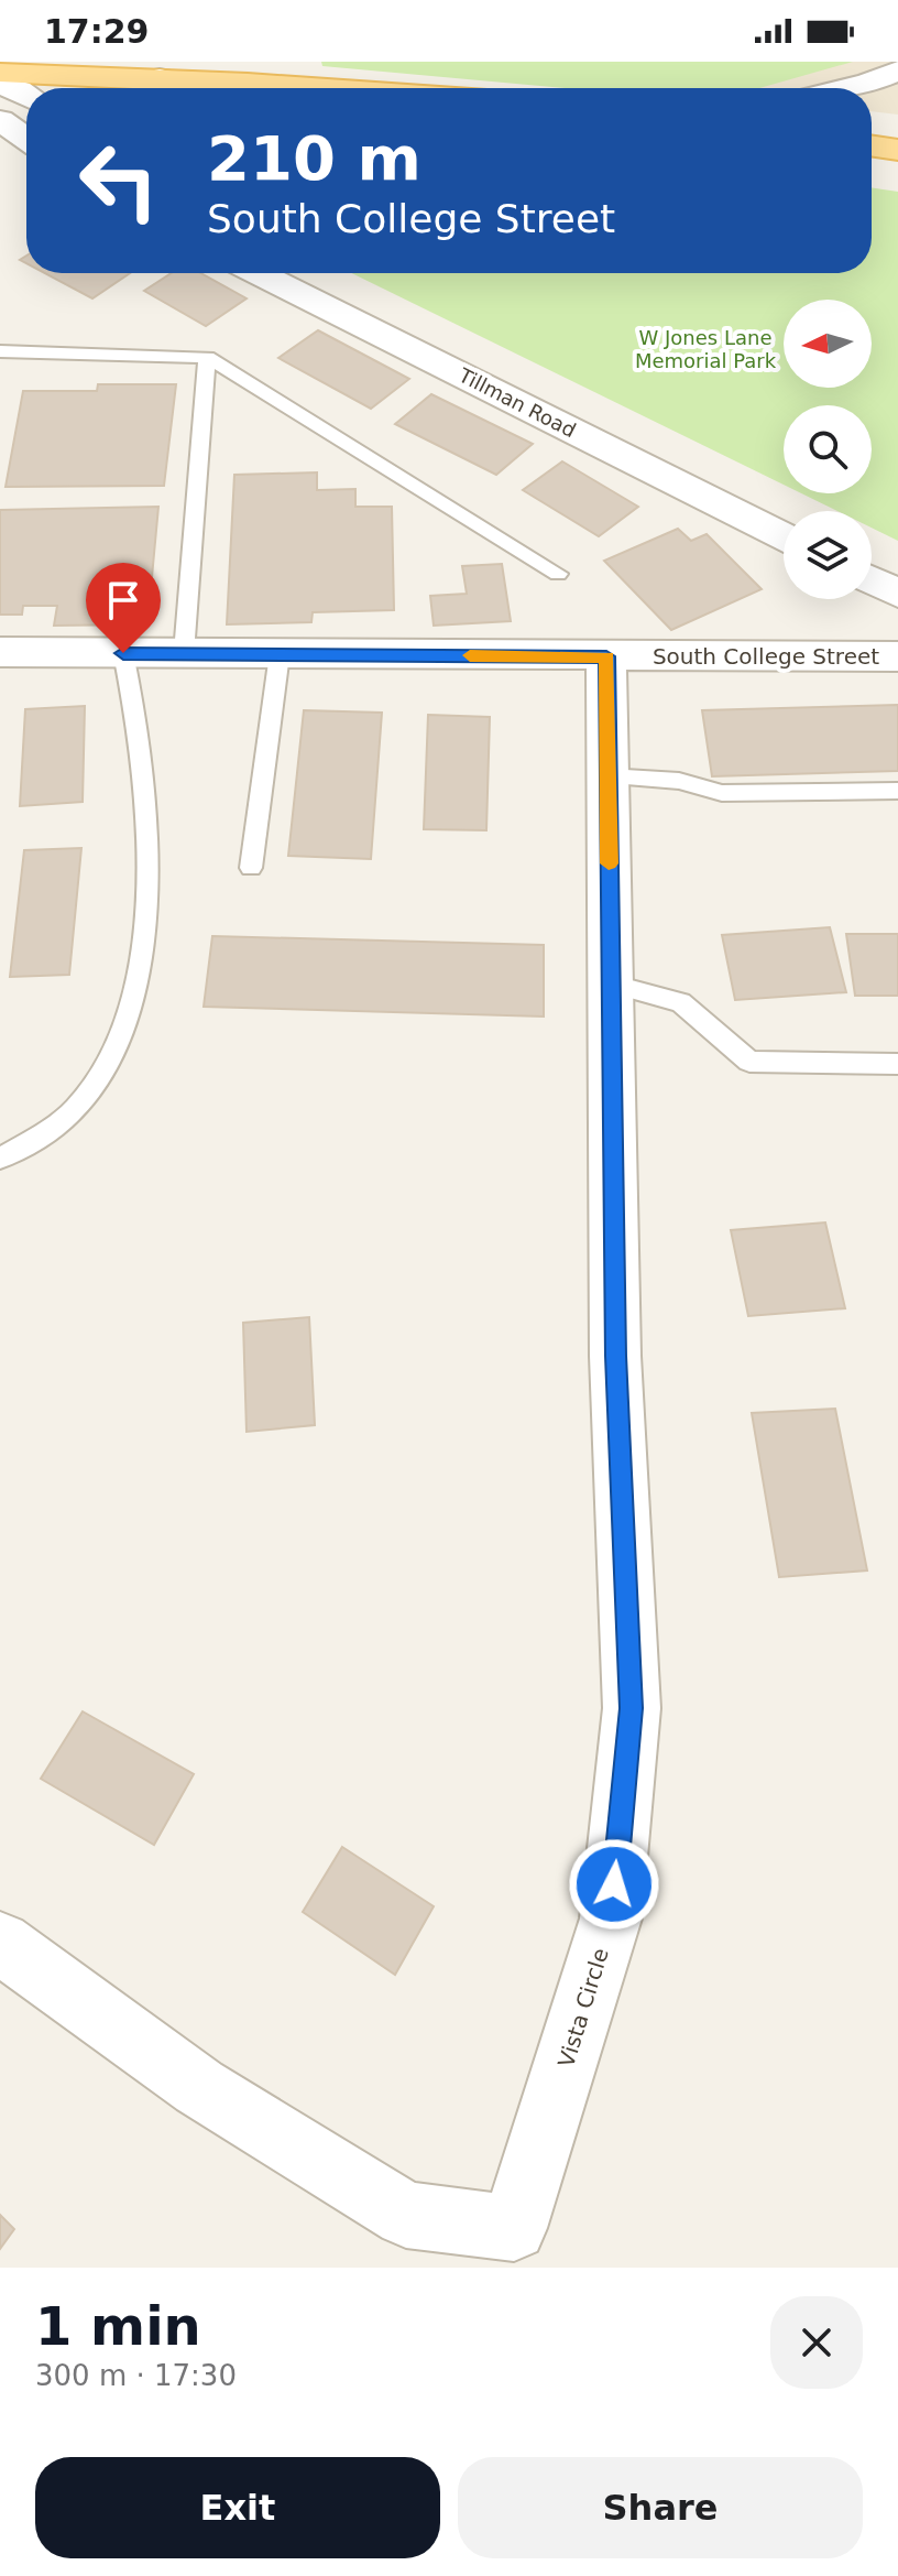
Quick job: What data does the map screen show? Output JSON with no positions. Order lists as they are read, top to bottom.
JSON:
{
  "streets": {
    "street": ["Tillman Road", "South College Street", "Vista Circle"]
  },
  "crossings": [
    ["South College Street", "Vista Circle"]
  ],
  "parks": ["W Jones Lane Memorial Park"],
  "north": "left",
  "page": {
    "status": "17:29",
    "turn": ["210 m", "South College Street"],
    "heading": ["1 min", "300 m · 17:30"],
    "buttons": ["Exit", "Share"]
  }
}
